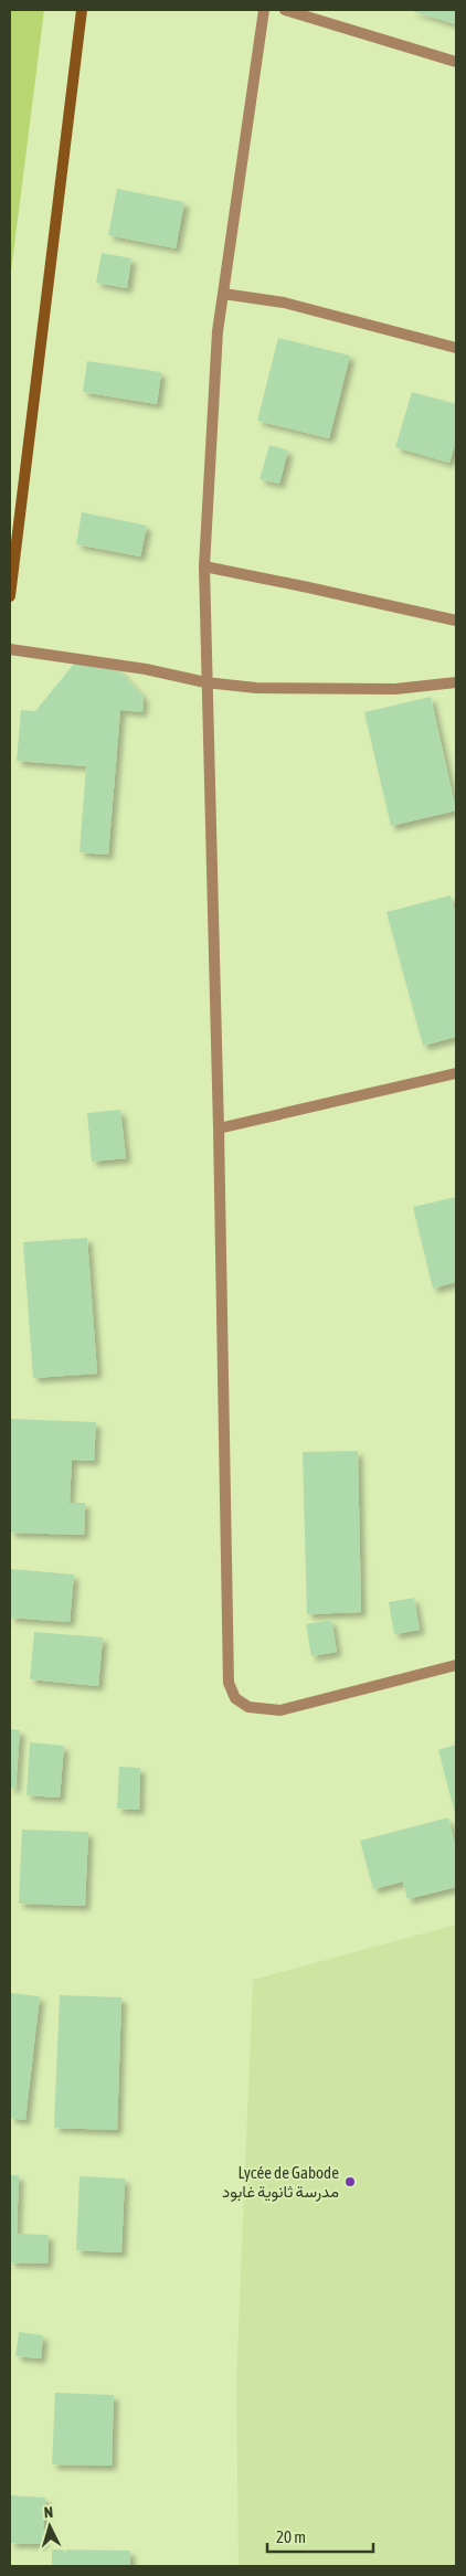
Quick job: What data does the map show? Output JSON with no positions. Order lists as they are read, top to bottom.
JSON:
{
  "places": ["Lycée de Gabode مدرسة ثانوية غابود"],
  "scale_bar": "20 m",
  "north": "top"
}
